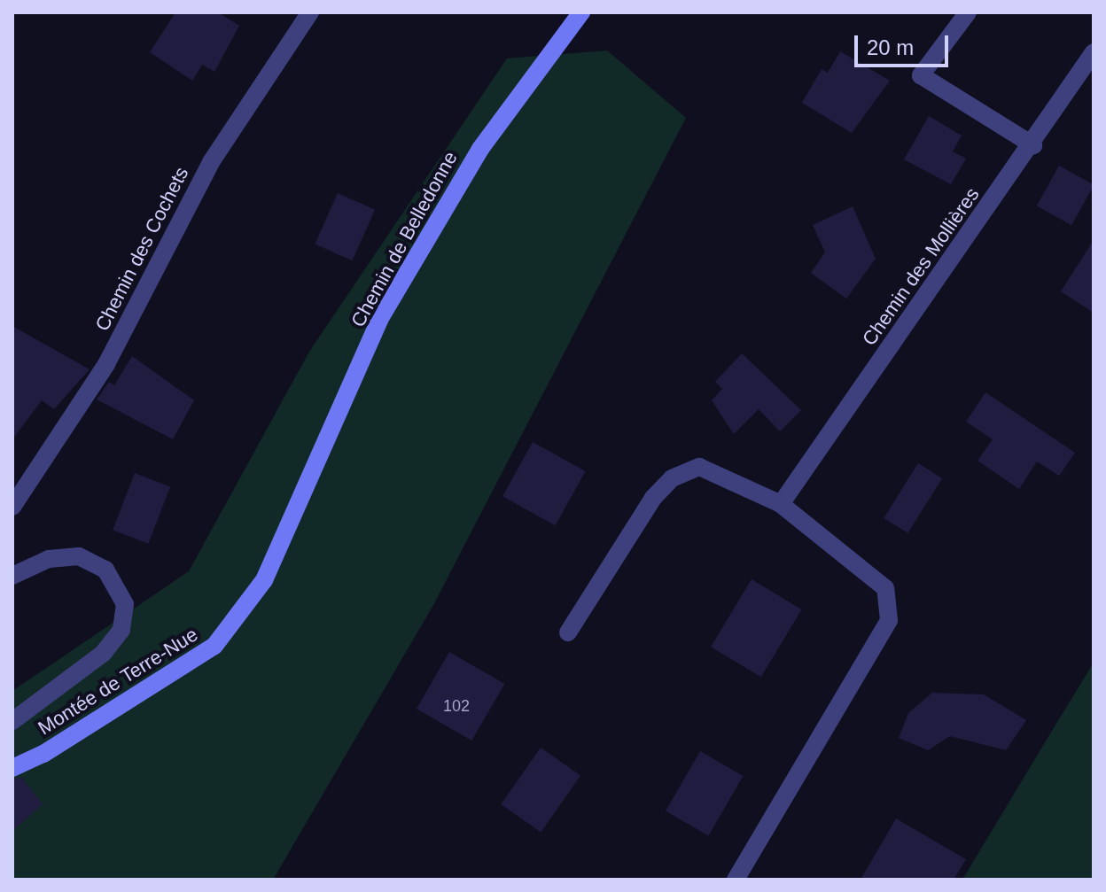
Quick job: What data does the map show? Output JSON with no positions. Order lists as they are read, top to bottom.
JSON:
{
  "streets": {
    "main road": ["Chemin de Belledonne", "Montée de Terre-Nue"],
    "street": ["Chemin des Cochets", "Chemin des Mollières"]
  },
  "crossings": [
    ["Chemin de Belledonne", "Montée de Terre-Nue"]
  ],
  "house_numbers": ["102"],
  "scale_bar": "20 m"
}
